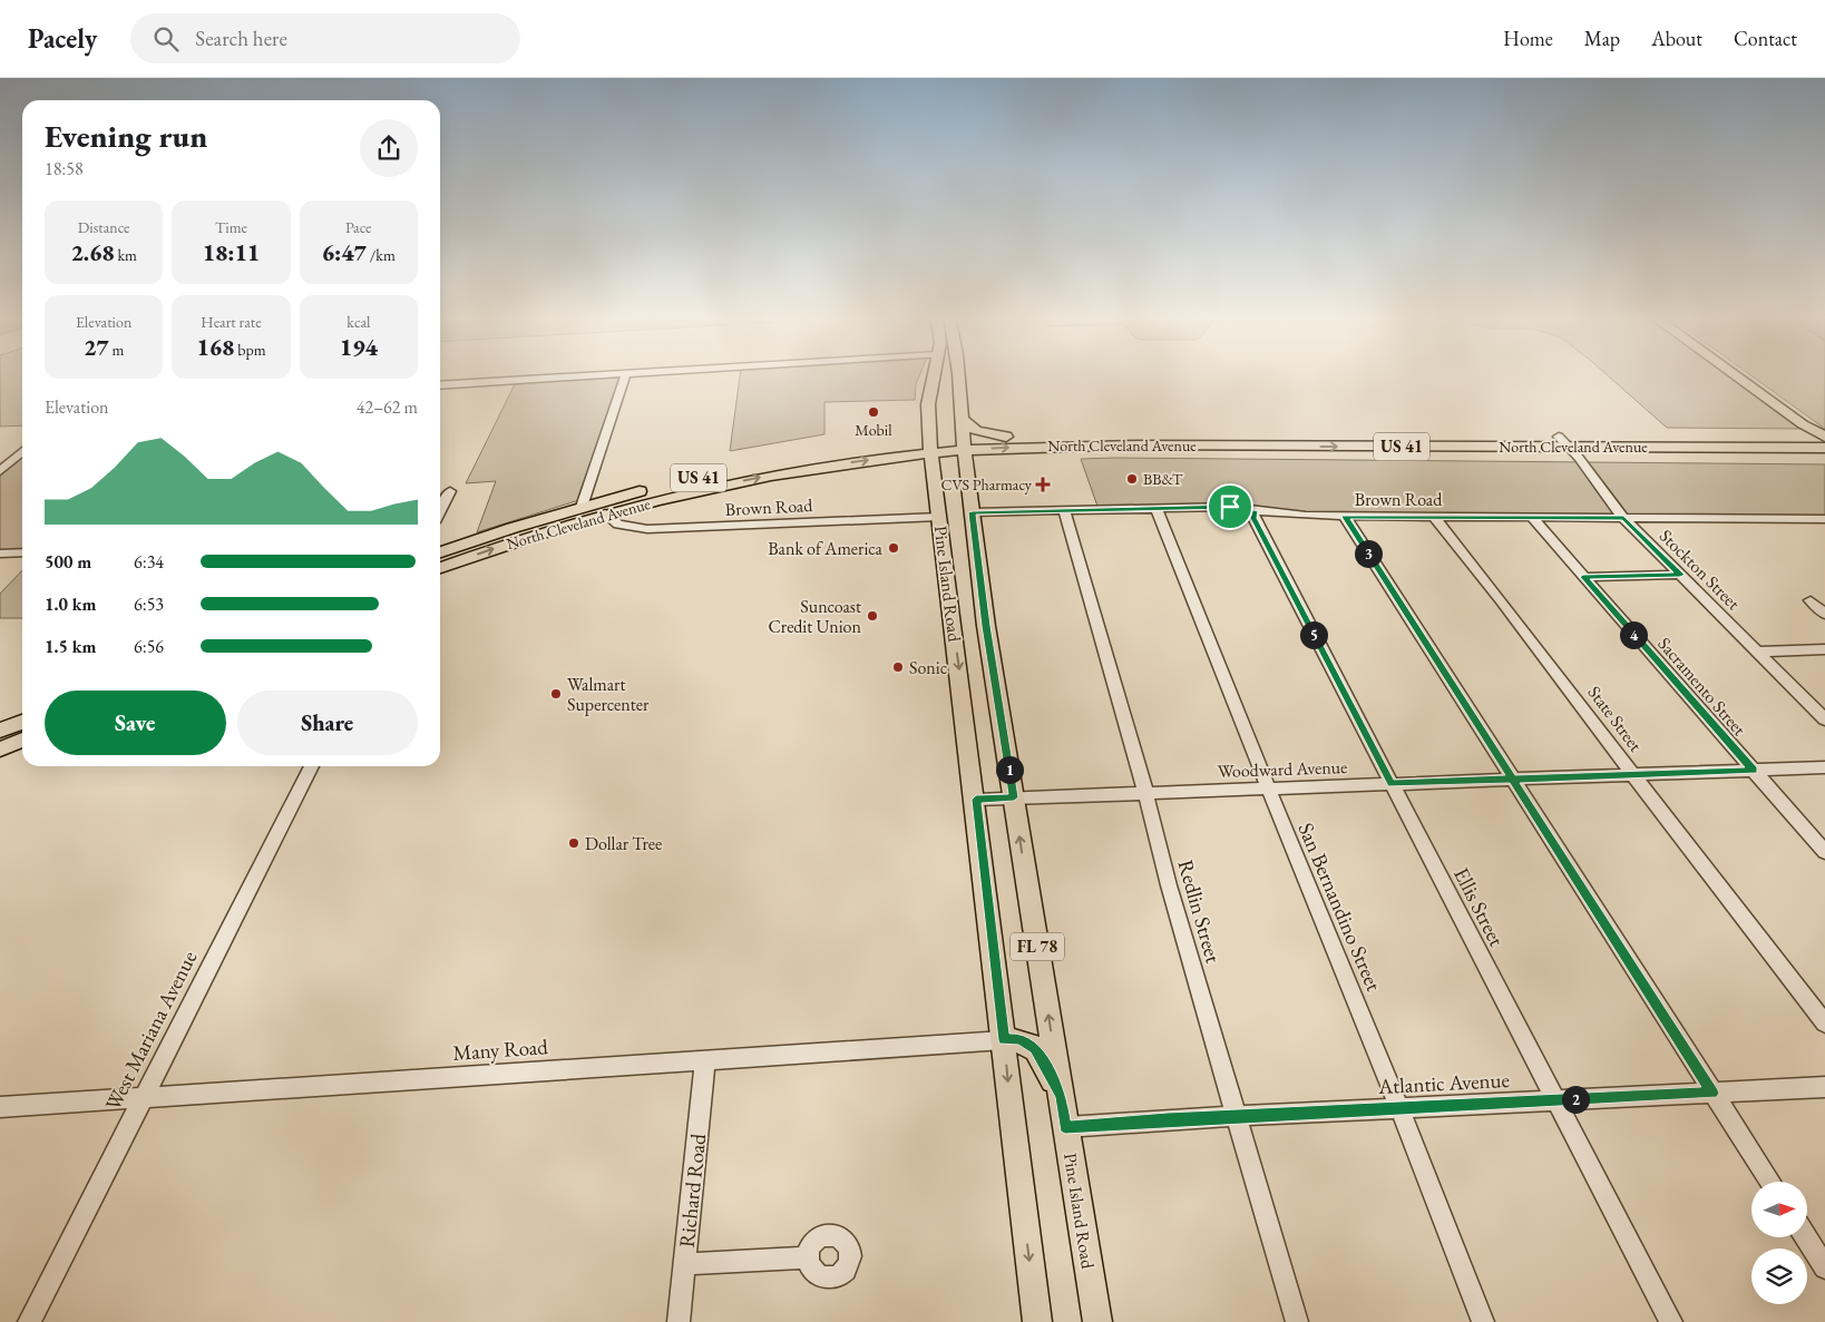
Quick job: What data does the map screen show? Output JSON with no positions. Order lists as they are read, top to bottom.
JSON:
{
  "streets": {
    "main road": [
      "North Cleveland Avenue",
      "US 41",
      "Pine Island Road",
      "FL 78"
    ],
    "street": [
      "Brown Road",
      "Stockton Street",
      "Sacramento Street",
      "State Street",
      "Woodward Avenue",
      "San Bernandino Street",
      "Ellis Street",
      "Redlin Street",
      "West Mariana Avenue",
      "Many Road",
      "Atlantic Avenue",
      "Richard Road"
    ]
  },
  "crossings": [
    ["North Cleveland Avenue", "Brown Road"],
    ["North Cleveland Avenue", "Stockton Street"],
    ["North Cleveland Avenue", "Pine Island Road"],
    ["North Cleveland Avenue", "FL 78"],
    ["Brown Road", "Stockton Street"],
    ["Brown Road", "Pine Island Road"],
    ["Brown Road", "Sacramento Street"],
    ["Brown Road", "State Street"],
    ["Brown Road", "San Bernandino Street"],
    ["Brown Road", "Ellis Street"],
    ["Brown Road", "Redlin Street"],
    ["Pine Island Road", "Woodward Avenue"],
    ["Pine Island Road", "FL 78"],
    ["Pine Island Road", "Many Road"],
    ["Pine Island Road", "Atlantic Avenue"],
    ["Sacramento Street", "Woodward Avenue"],
    ["State Street", "Woodward Avenue"],
    ["Woodward Avenue", "San Bernandino Street"],
    ["Woodward Avenue", "Ellis Street"],
    ["Woodward Avenue", "Redlin Street"],
    ["San Bernandino Street", "Atlantic Avenue"],
    ["Ellis Street", "Atlantic Avenue"],
    ["Redlin Street", "Atlantic Avenue"],
    ["West Mariana Avenue", "Many Road"],
    ["Many Road", "Richard Road"]
  ],
  "places": {
    "other": [
      "Mobil",
      "BB&T",
      "Bank of America",
      "Suncoast Credit Union",
      "Sonic",
      "Walmart Supercenter",
      "Dollar Tree"
    ],
    "health": ["CVS Pharmacy"]
  },
  "north": "right",
  "page": {
    "header": "Pacely",
    "search": "Search here",
    "nav": [
      "Home",
      "Map",
      "About",
      "Contact"
    ],
    "heading": ["Evening run", "18:58"],
    "stats": [
      ["Distance", "2.68 km"],
      ["Time", "18:11"],
      ["Pace", "6:47 /km"],
      ["Elevation", "27 m"],
      ["Heart rate", "168 bpm"],
      ["kcal", "194"]
    ],
    "chart": ["Elevation", "42–62 m"],
    "pins": [
      "3",
      "4",
      "5",
      "1",
      "2"
    ],
    "list": [
      {
        "name": "500 m",
        "note": "6:34"
      },
      {
        "name": "1.0 km",
        "note": "6:53"
      },
      {
        "name": "1.5 km",
        "note": "6:56"
      }
    ],
    "buttons": ["Save", "Share"]
  }
}
